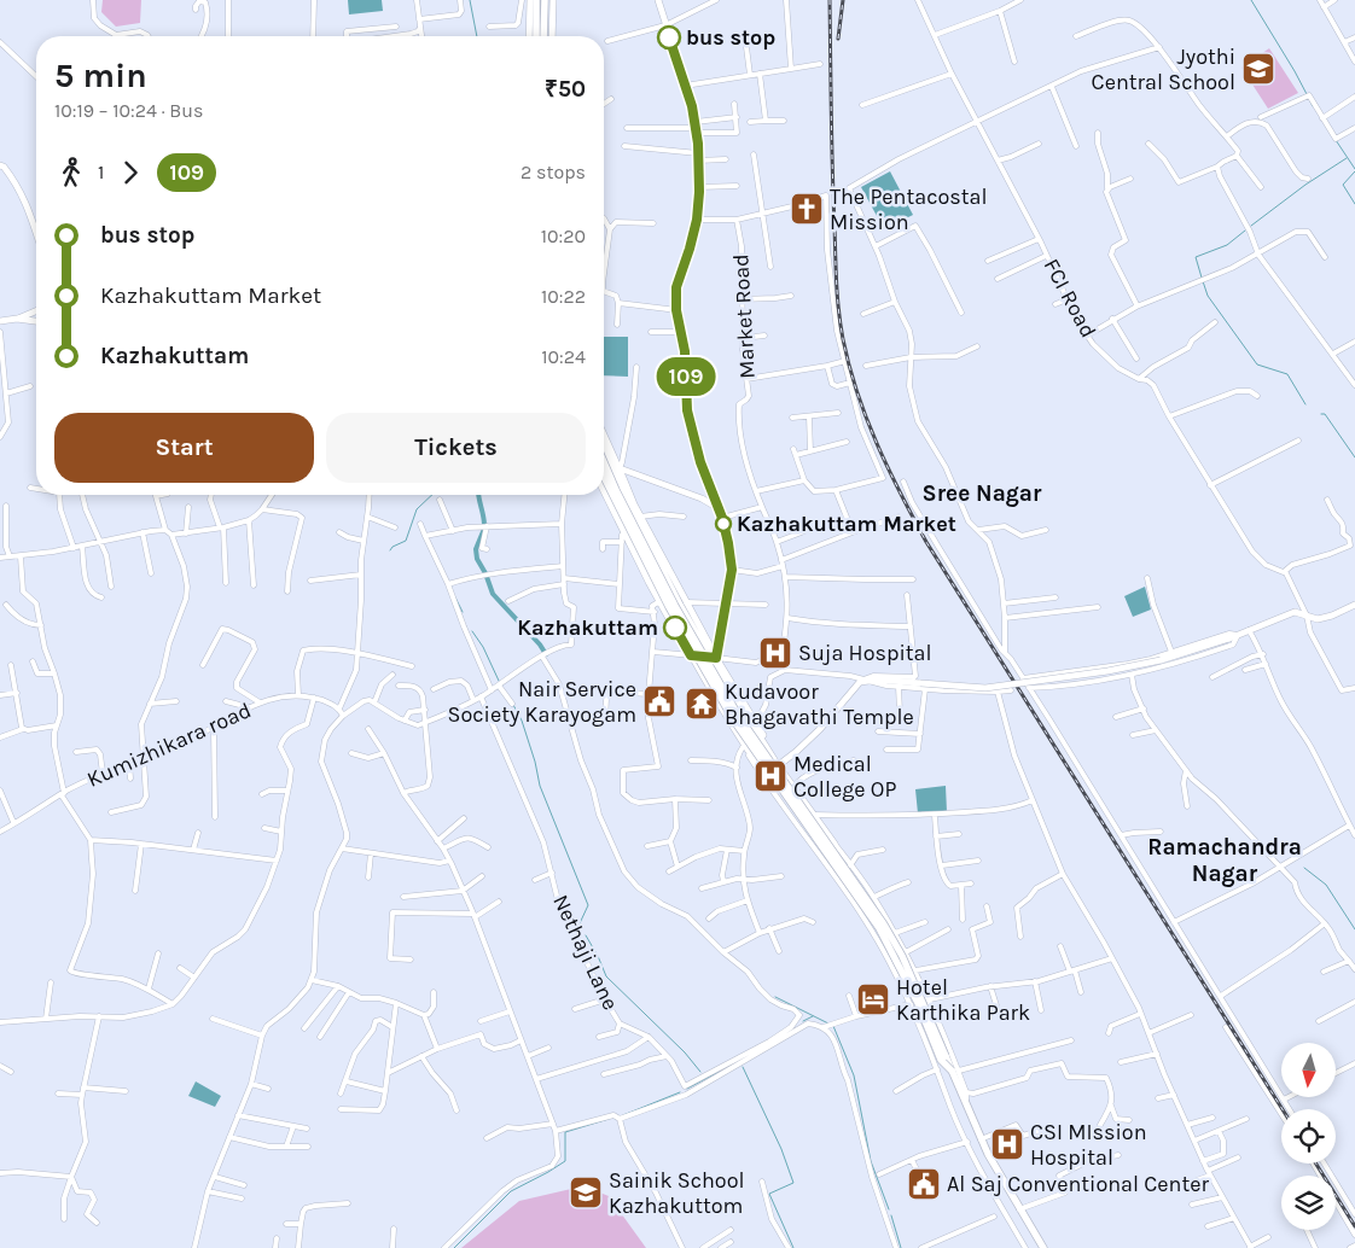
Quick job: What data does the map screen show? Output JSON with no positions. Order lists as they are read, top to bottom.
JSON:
{
  "streets": {
    "street": [
      "FCI Road",
      "Market Road",
      "Kumizhikara road",
      "Nethaji Lane"
    ]
  },
  "districts": ["Sree Nagar", "Ramachandra Nagar"],
  "places": {
    "other": ["bus stop", "Kazhakuttam Market", "Kazhakuttam"],
    "school or university": ["Jyothi Central School", "Sainik School Kazhakuttom"],
    "church": ["The Pentacostal Mission"],
    "hospital": ["Suja Hospital", "Medical College OP", "CSI MIssion Hospital"],
    "public building": ["Nair Service Society Karayogam", "Al Saj Conventional Center"],
    "temple": ["Kudavoor Bhagavathi Temple"],
    "hotel": ["Hotel Karthika Park"]
  },
  "lines": ["bus line 109"],
  "north": "bottom",
  "page": {
    "on_map": "109",
    "heading": ["5 min", "10:19 – 10:24 · Bus", "₹50"],
    "legs": ["1", "109", "2 stops"],
    "list": [
      {
        "name": "bus stop",
        "value": "10:20"
      },
      {
        "name": "Kazhakuttam Market",
        "value": "10:22"
      },
      {
        "name": "Kazhakuttam",
        "value": "10:24"
      }
    ],
    "buttons": ["Start", "Tickets"]
  }
}
